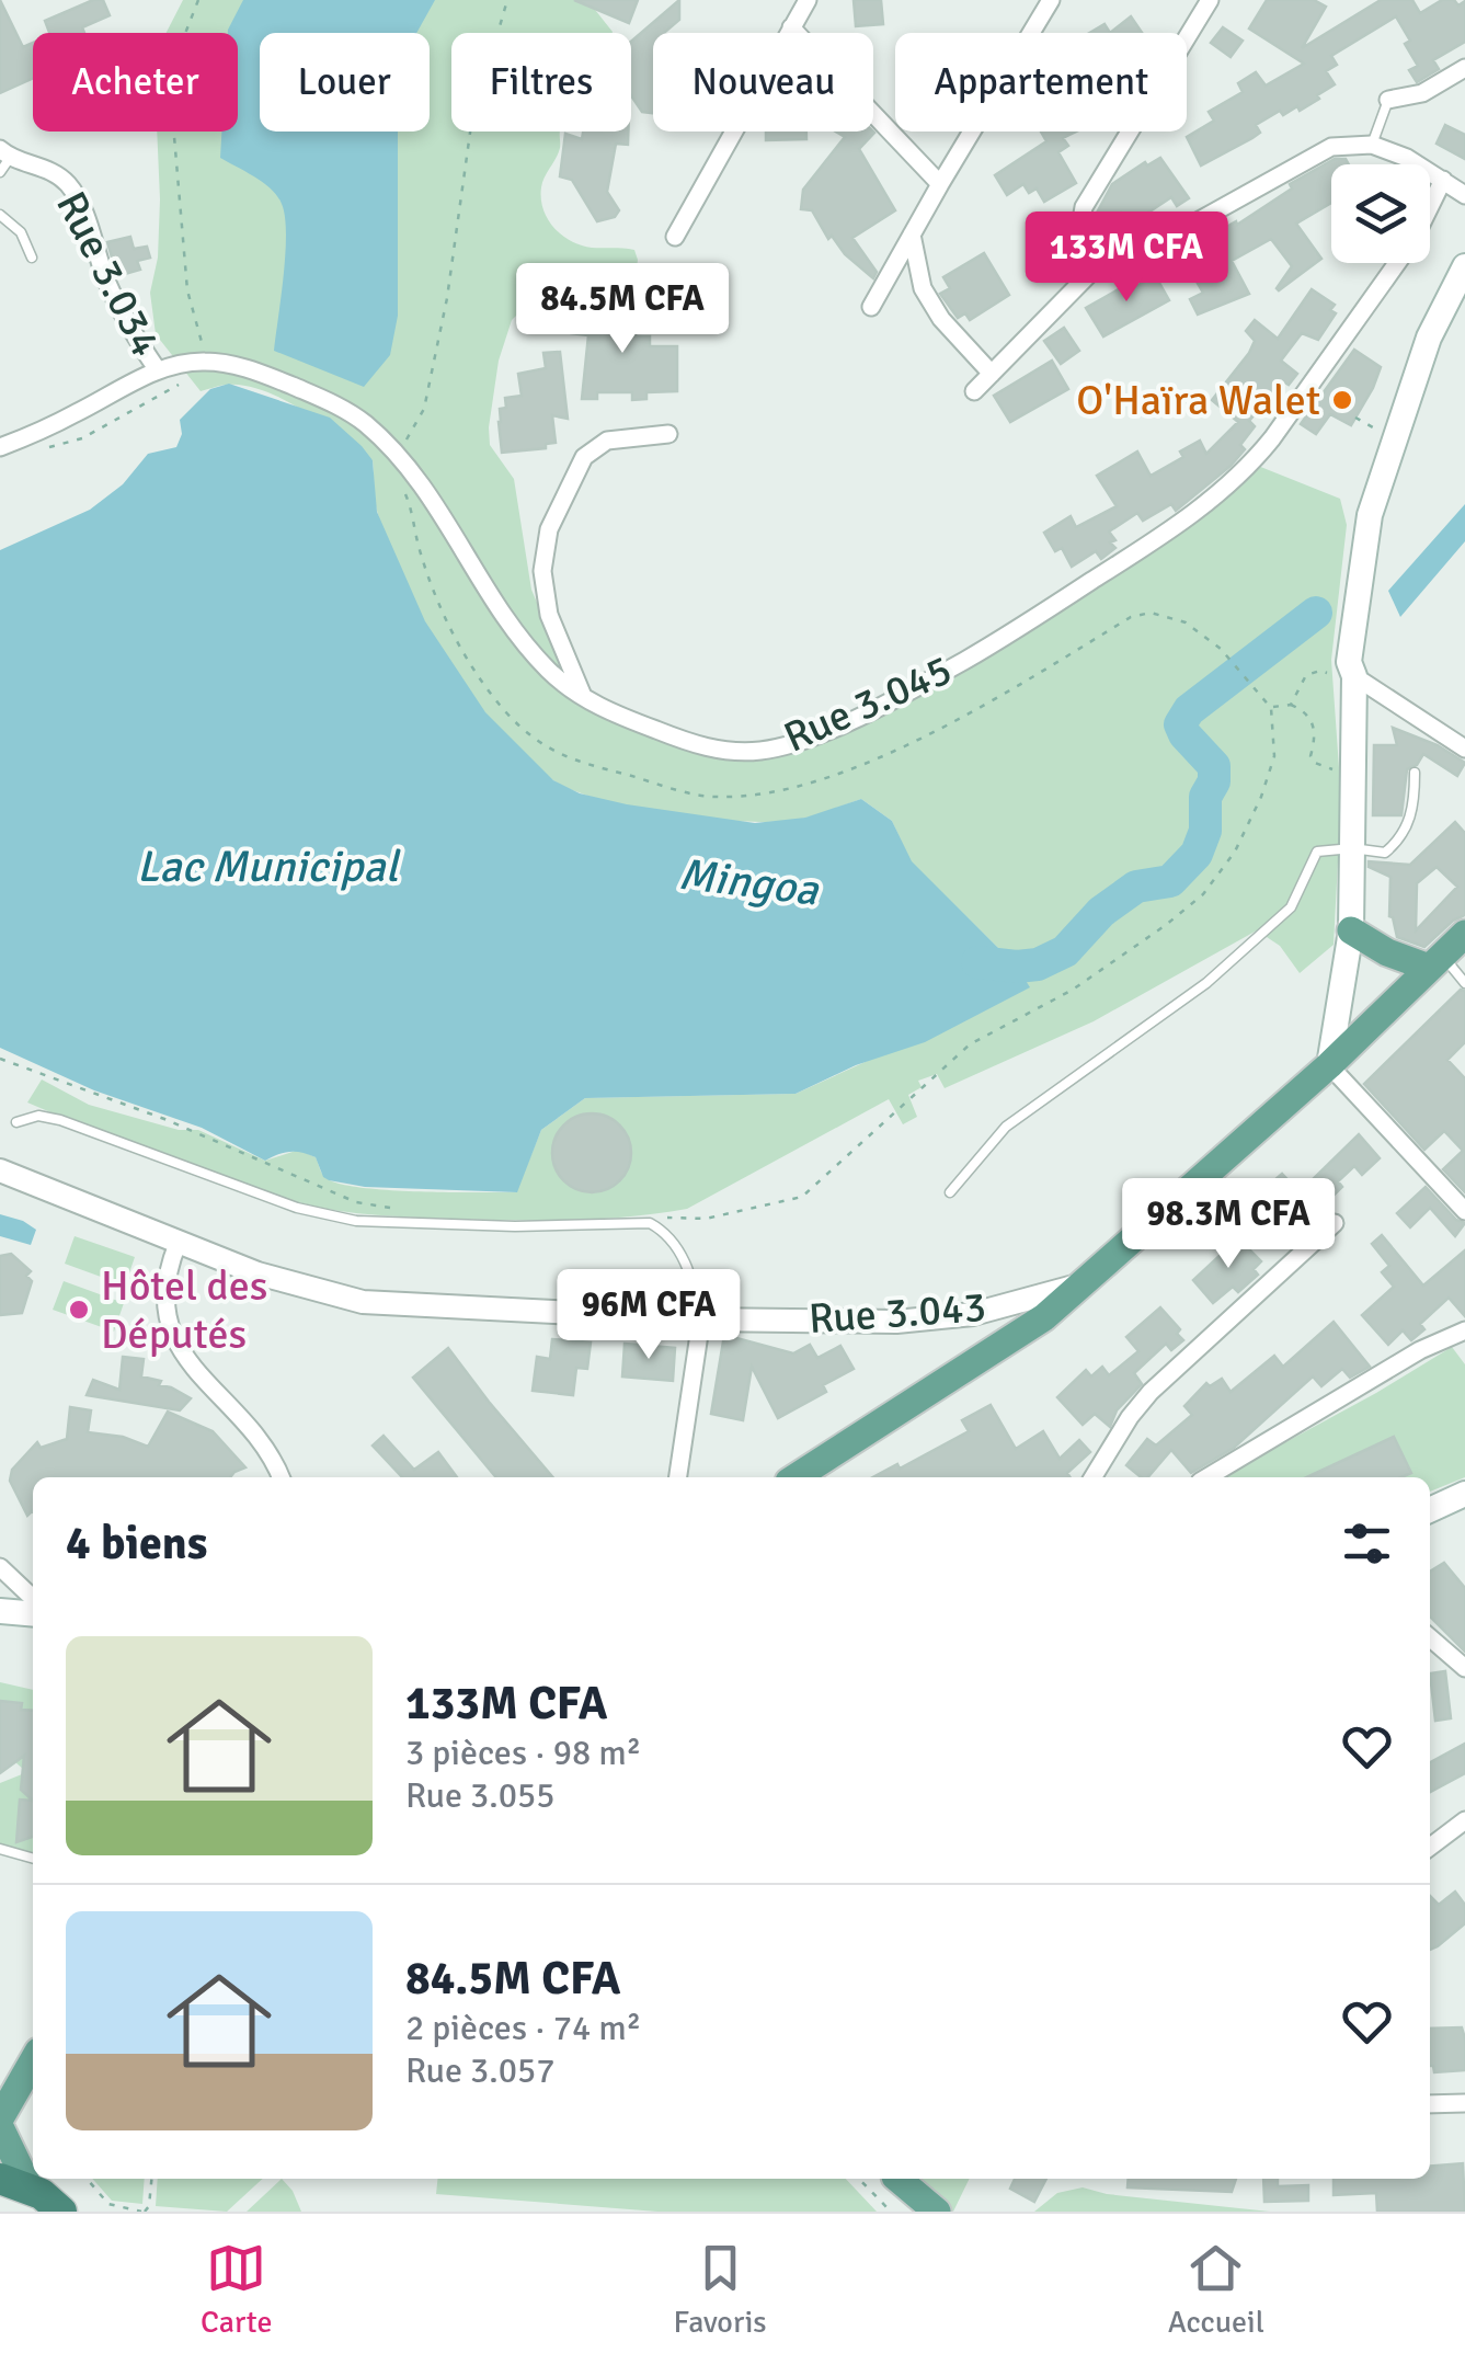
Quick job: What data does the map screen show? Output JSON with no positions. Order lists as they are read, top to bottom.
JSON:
{
  "streets": {
    "street": ["Rue 3.034", "Rue 3.045", "Rue 3.043"]
  },
  "crossings": [
    ["Rue 3.034", "Rue 3.045"]
  ],
  "water": ["Lac Municipal", "Mingoa"],
  "places": ["O'Haïra Walet", "Hôtel des Députés"],
  "page": {
    "chip": [
      "Acheter",
      "Louer",
      "Filtres",
      "Nouveau",
      "Appartement"
    ],
    "price": [
      "133M CFA",
      "84.5M CFA",
      "98.3M CFA",
      "96M CFA"
    ],
    "heading": "4 biens",
    "list": [
      {
        "name": "133M CFA",
        "note": "3 pièces · 98 m² · Rue 3.055"
      },
      {
        "name": "84.5M CFA",
        "note": "2 pièces · 74 m² · Rue 3.057"
      }
    ],
    "tabs": ["Carte", "Favoris", "Accueil"]
  }
}
